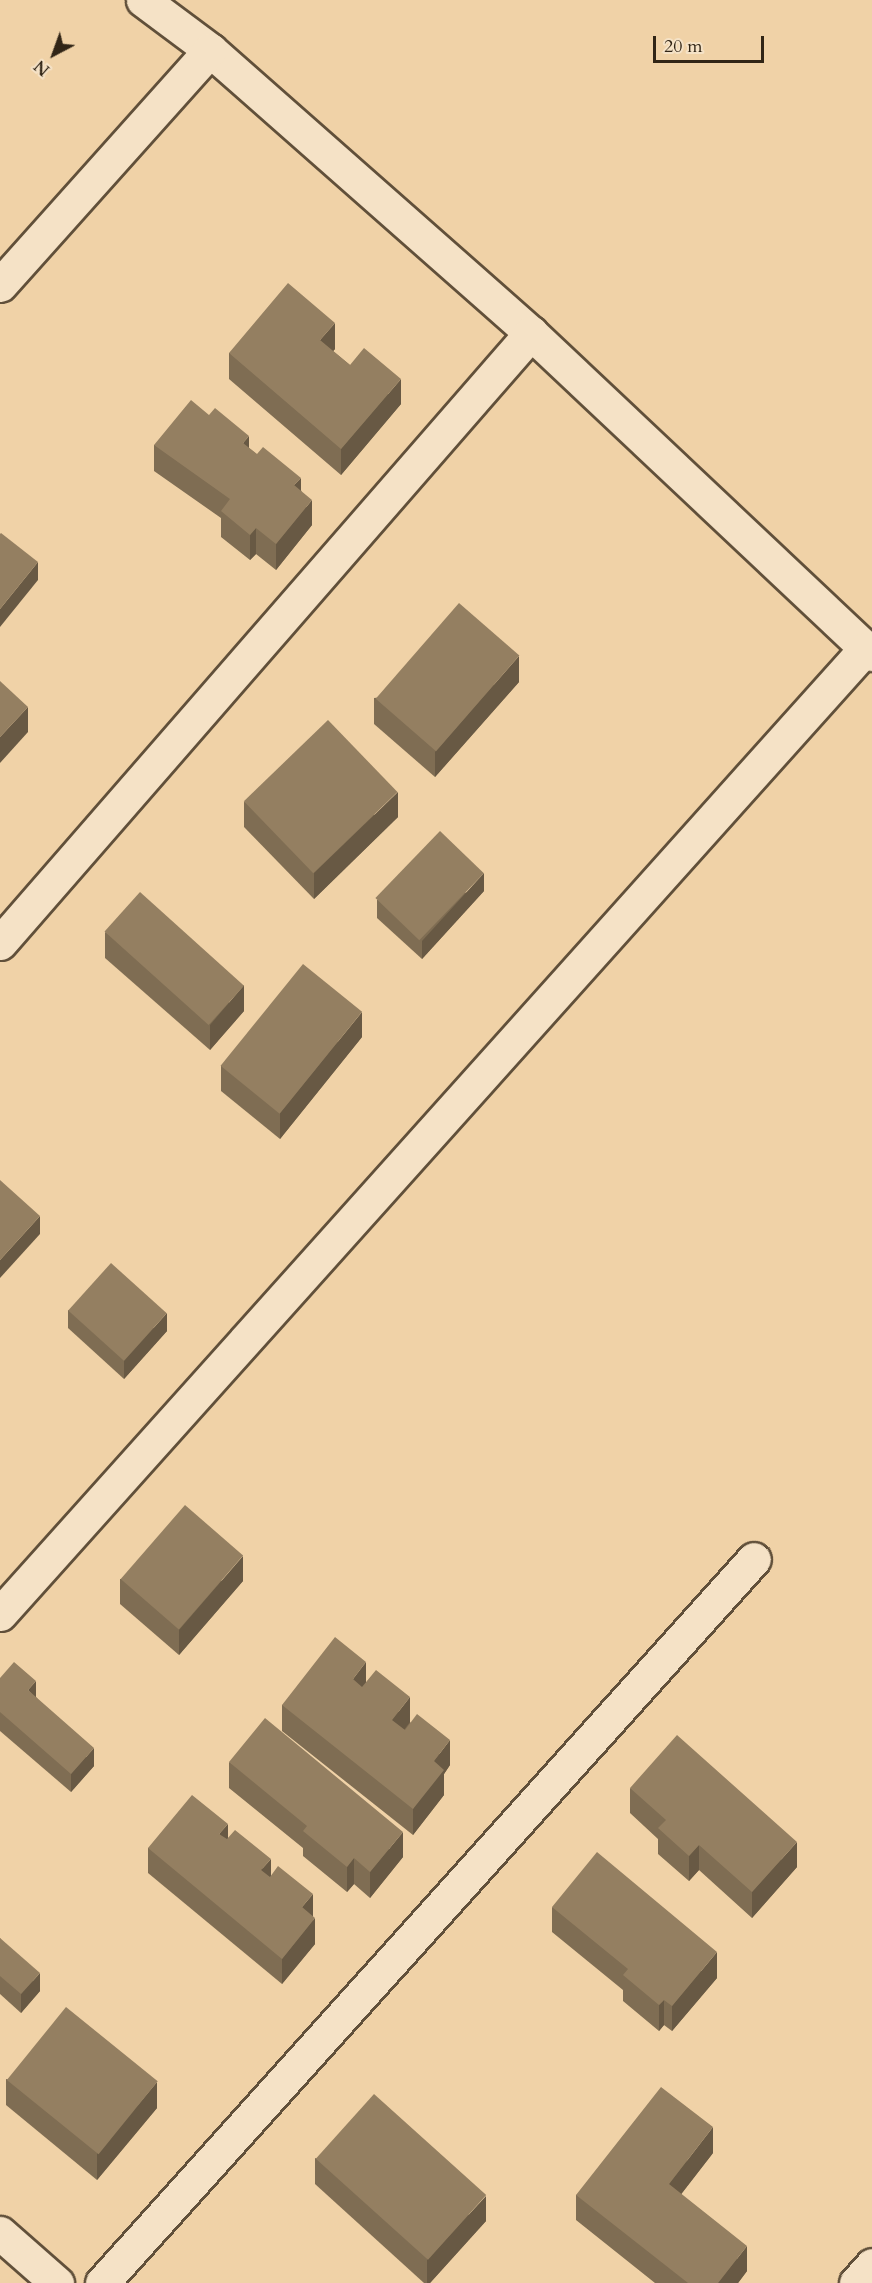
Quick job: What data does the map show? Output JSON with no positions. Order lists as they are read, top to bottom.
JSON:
{
  "scale_bar": "20 m",
  "north": "bottom left"
}
